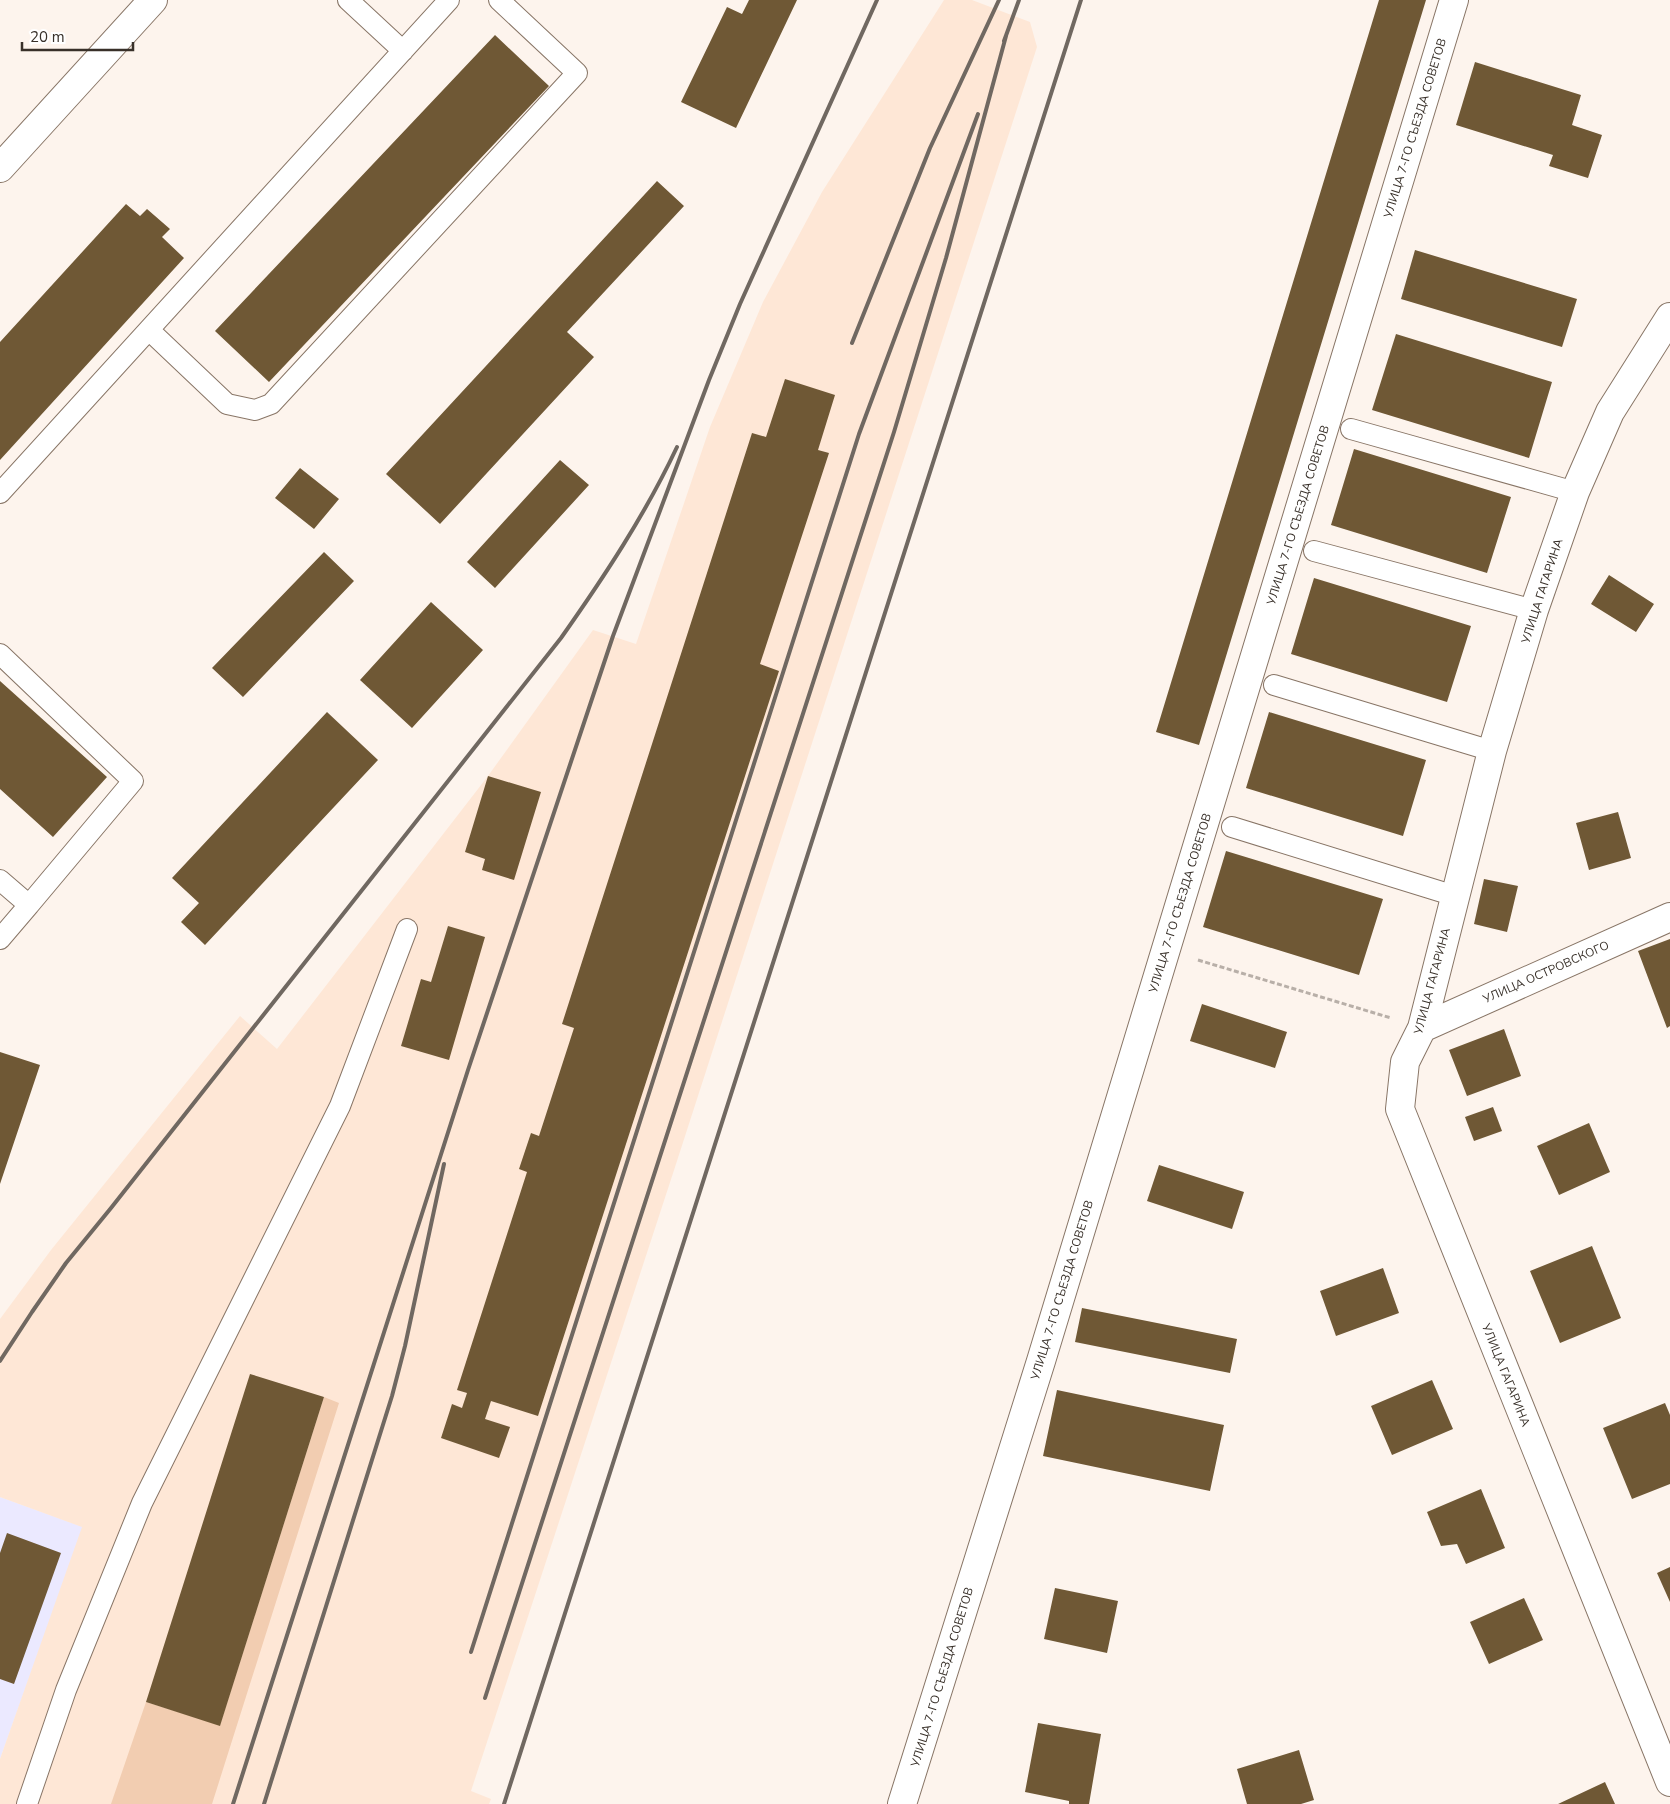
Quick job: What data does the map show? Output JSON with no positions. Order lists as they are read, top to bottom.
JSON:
{
  "streets": {
    "street": ["УЛИЦА 7-ГО СЪЕЗДА СОВЕТОВ", "УЛИЦА ГАГАРИНА", "УЛИЦА ОСТРОВСКОГО"]
  },
  "crossings": [
    ["УЛИЦА ГАГАРИНА", "УЛИЦА ОСТРОВСКОГО"]
  ],
  "scale_bar": "20 m"
}
